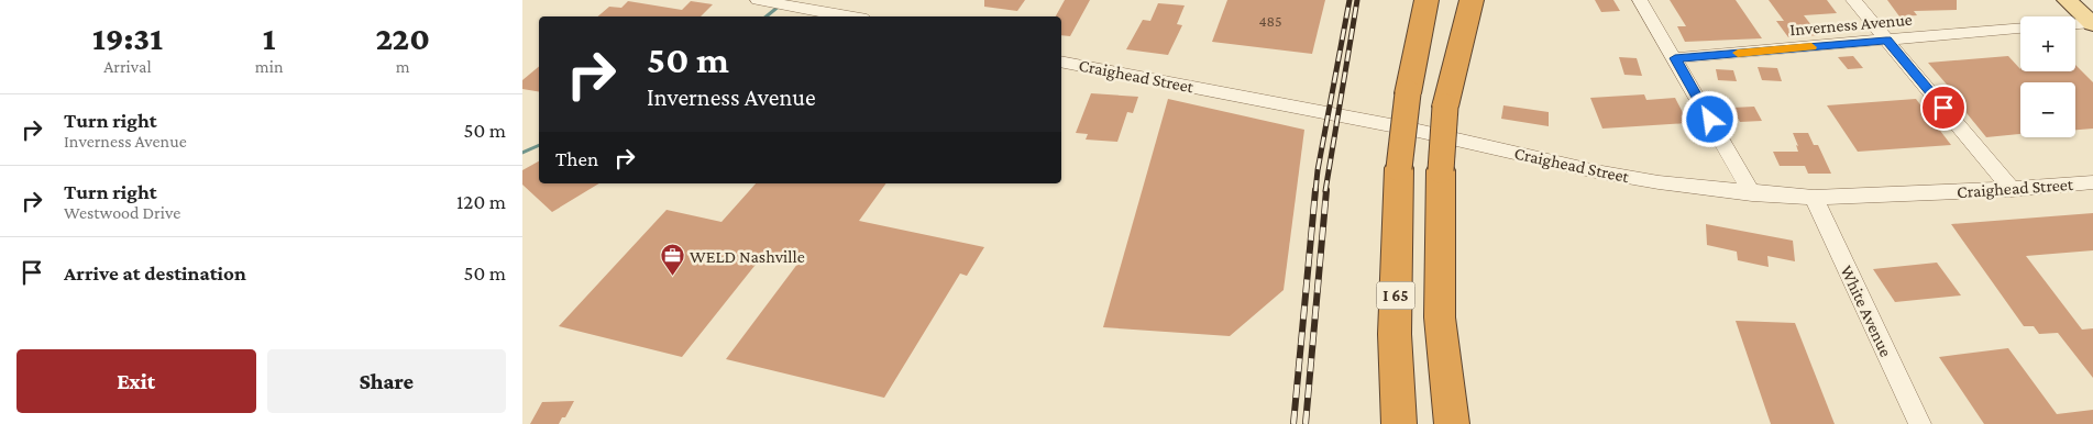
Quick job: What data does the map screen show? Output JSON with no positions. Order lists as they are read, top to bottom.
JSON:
{
  "streets": {
    "highway": ["I 65"],
    "street": ["Inverness Avenue", "Craighead Street", "White Avenue"]
  },
  "crossings": [
    ["Craighead Street", "White Avenue"]
  ],
  "places": {
    "office": ["WELD Nashville"]
  },
  "house_numbers": ["485"],
  "page": {
    "eta": [
      "19:31",
      "Arrival",
      "1",
      "min",
      "220",
      "m"
    ],
    "map_buttons": ["+", "−"],
    "turn": ["50 m", "Inverness Avenue"],
    "list": [
      {
        "name": "Turn right",
        "note": "Inverness Avenue",
        "value": "50 m"
      },
      {
        "name": "Turn right",
        "note": "Westwood Drive",
        "value": "120 m"
      },
      {
        "name": "Arrive at destination",
        "value": "50 m"
      }
    ],
    "then": "Then",
    "buttons": ["Exit", "Share"]
  }
}
